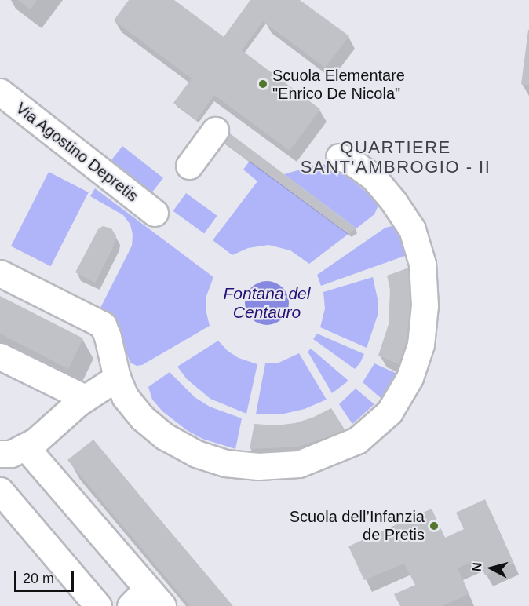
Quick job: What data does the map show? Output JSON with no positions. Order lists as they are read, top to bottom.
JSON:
{
  "streets": {
    "street": ["Via Agostino Depretis"]
  },
  "districts": ["QUARTIERE SANT'AMBROGIO - II"],
  "water": ["Fontana del Centauro"],
  "places": ["Scuola Elementare \"Enrico De Nicola\"", "Scuola dell’Infanzia de Pretis"],
  "scale_bar": "20 m",
  "north": "left"
}
